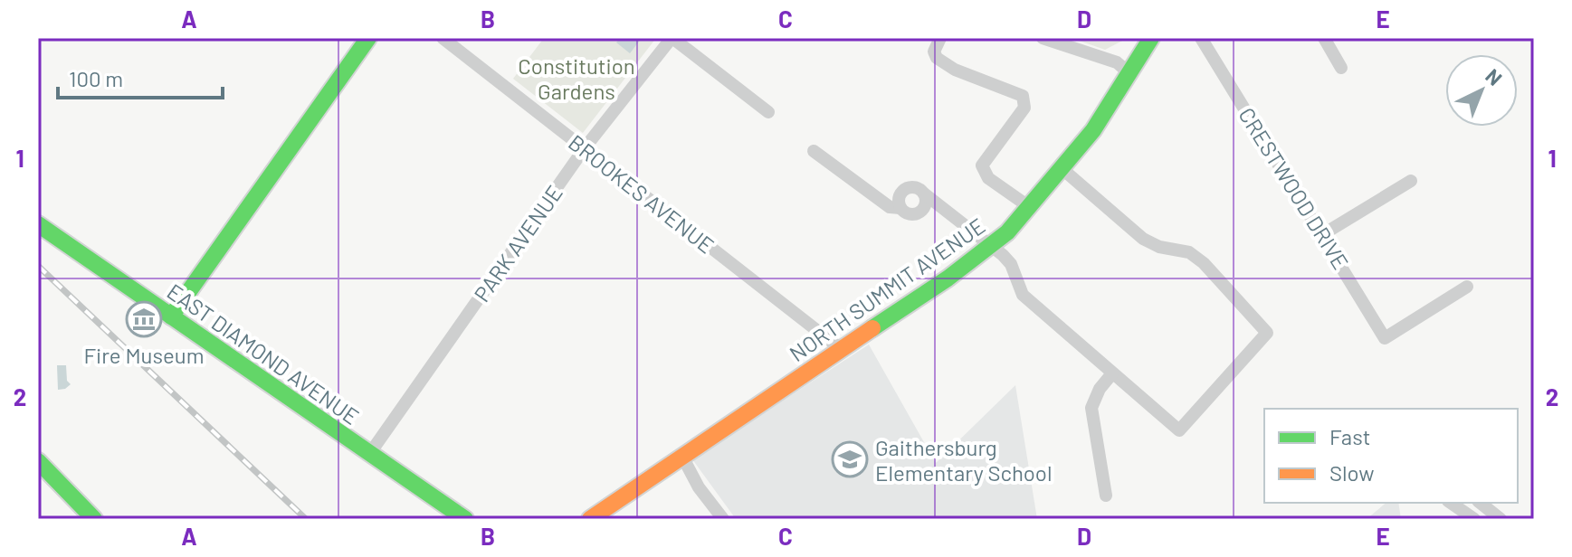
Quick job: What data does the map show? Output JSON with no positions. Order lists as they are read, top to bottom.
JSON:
{
  "streets": {
    "street": [
      "CRESTWOOD DRIVE",
      "BROOKES AVENUE",
      "PARK AVENUE",
      "NORTH SUMMIT AVENUE",
      "EAST DIAMOND AVENUE"
    ]
  },
  "crossings": [
    ["BROOKES AVENUE", "PARK AVENUE"],
    ["BROOKES AVENUE", "NORTH SUMMIT AVENUE"],
    ["PARK AVENUE", "EAST DIAMOND AVENUE"]
  ],
  "parks": ["Constitution Gardens"],
  "places": {
    "museum": ["Fire Museum"],
    "school or university": ["Gaithersburg Elementary School"]
  },
  "legend": ["Fast", "Slow"],
  "scale_bar": "100 m",
  "north": "top right",
  "grid": {
    "columns": [
      "A",
      "B",
      "C",
      "D",
      "E"
    ],
    "rows": ["1", "2"]
  }
}
